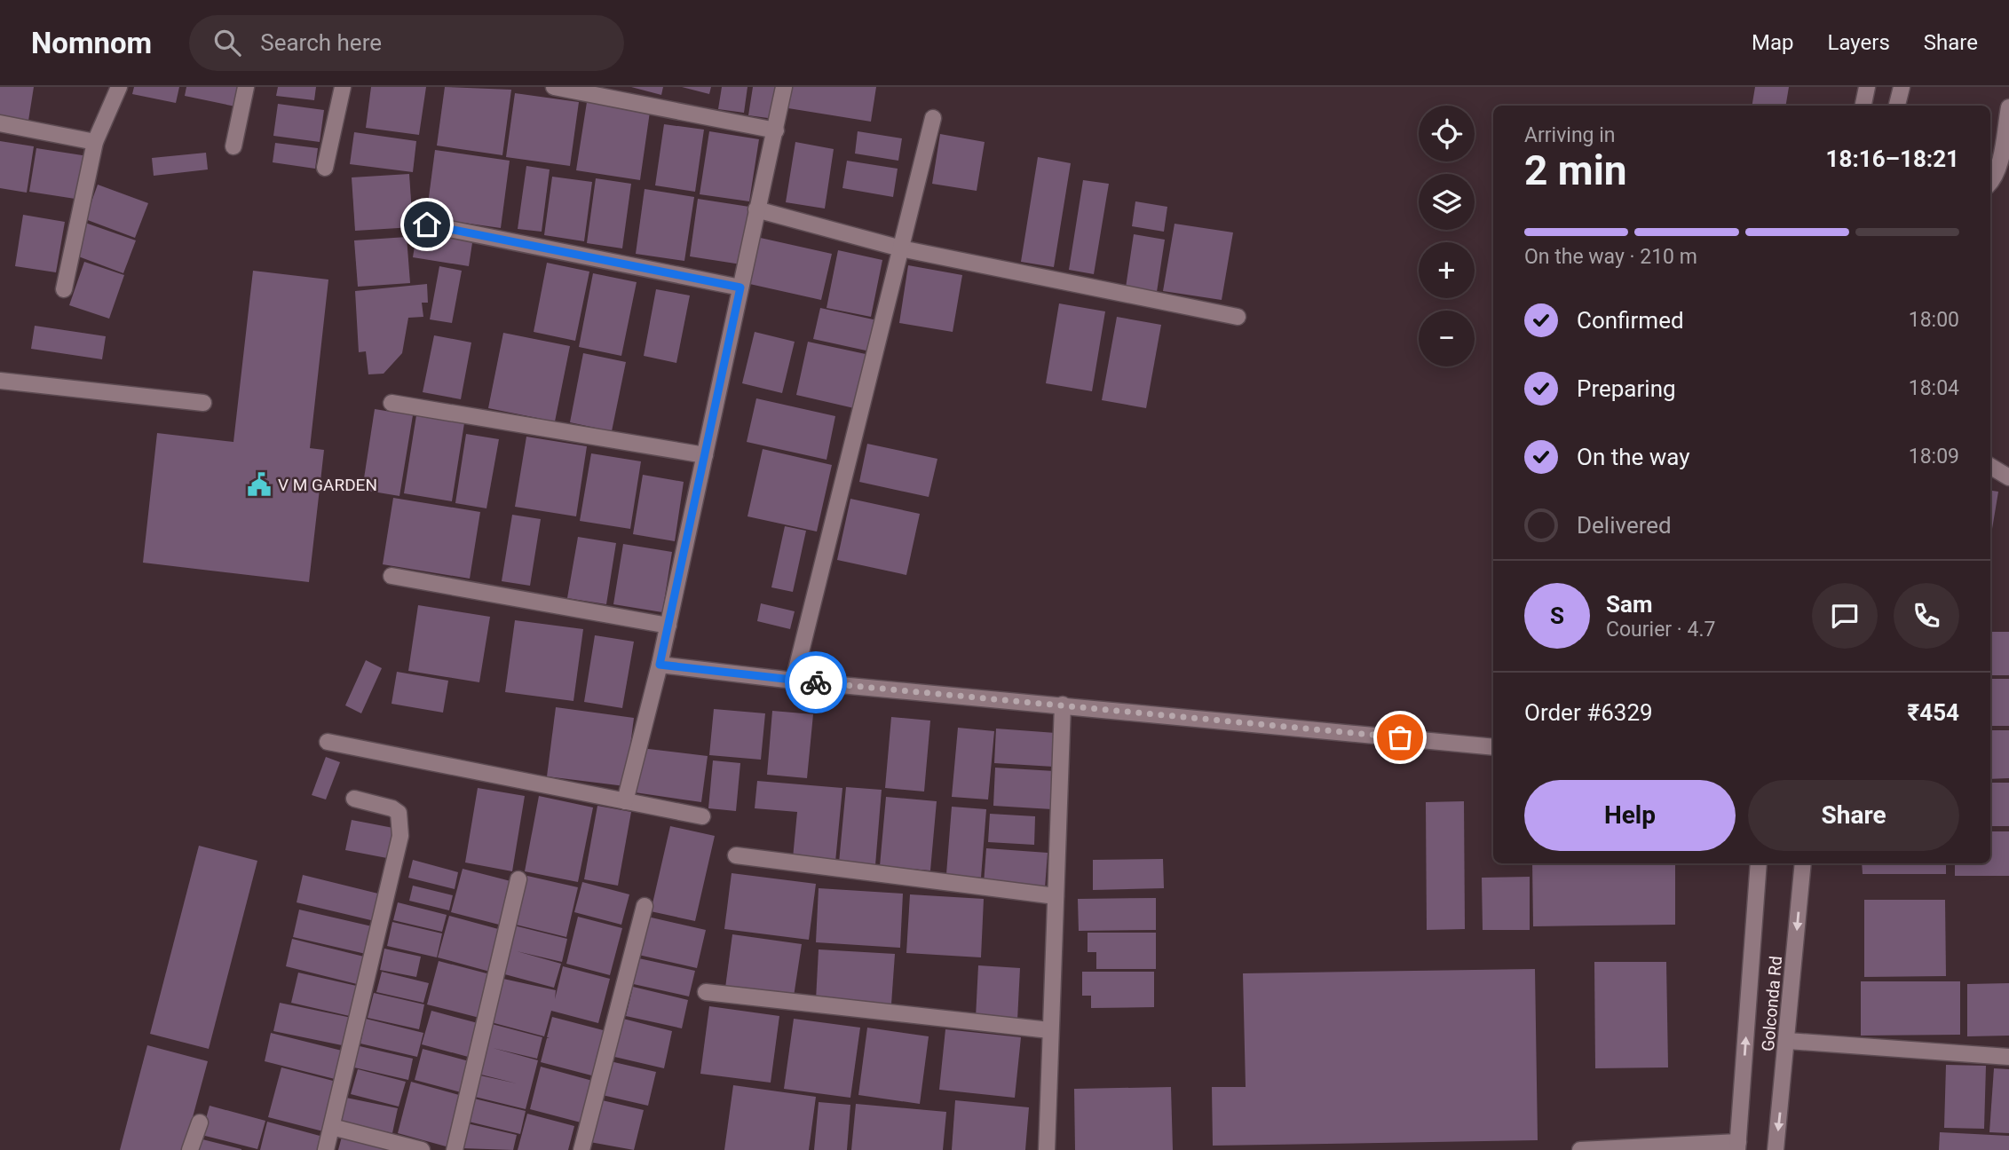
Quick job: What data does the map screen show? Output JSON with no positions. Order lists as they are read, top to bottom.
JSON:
{
  "streets": {
    "street": ["Golconda Rd"]
  },
  "places": {
    "public building": ["V M GARDEN"]
  },
  "page": {
    "header": "Nomnom",
    "search": "Search here",
    "nav": ["Map", "Layers", "Share"],
    "map_buttons": ["+", "−"],
    "heading": ["2 min", "Arriving in", "18:16–18:21"],
    "panel": [
      "Sam",
      "Courier · 4.7",
      "Order #6329",
      "₹454"
    ],
    "bar": "On the way · 210 m",
    "list": [
      ["Confirmed", "18:00"],
      ["Preparing", "18:04"],
      ["On the way", "18:09"],
      "Delivered"
    ],
    "round": "S",
    "buttons": ["Help", "Share"]
  }
}
